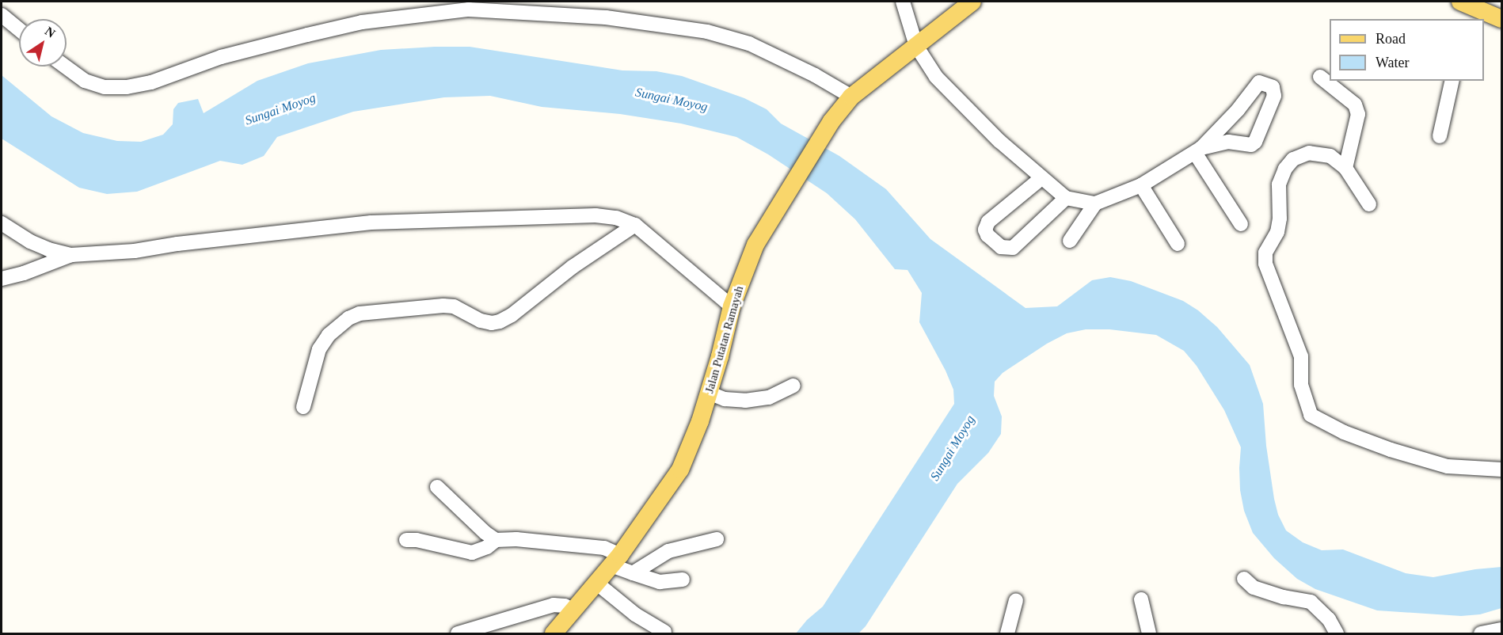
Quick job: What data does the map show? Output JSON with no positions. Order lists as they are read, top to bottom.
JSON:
{
  "streets": {
    "main road": ["Jalan Putatan Ramayah"]
  },
  "water": ["Sungai Moyog"],
  "legend": ["Road", "Water"],
  "north": "top right"
}
